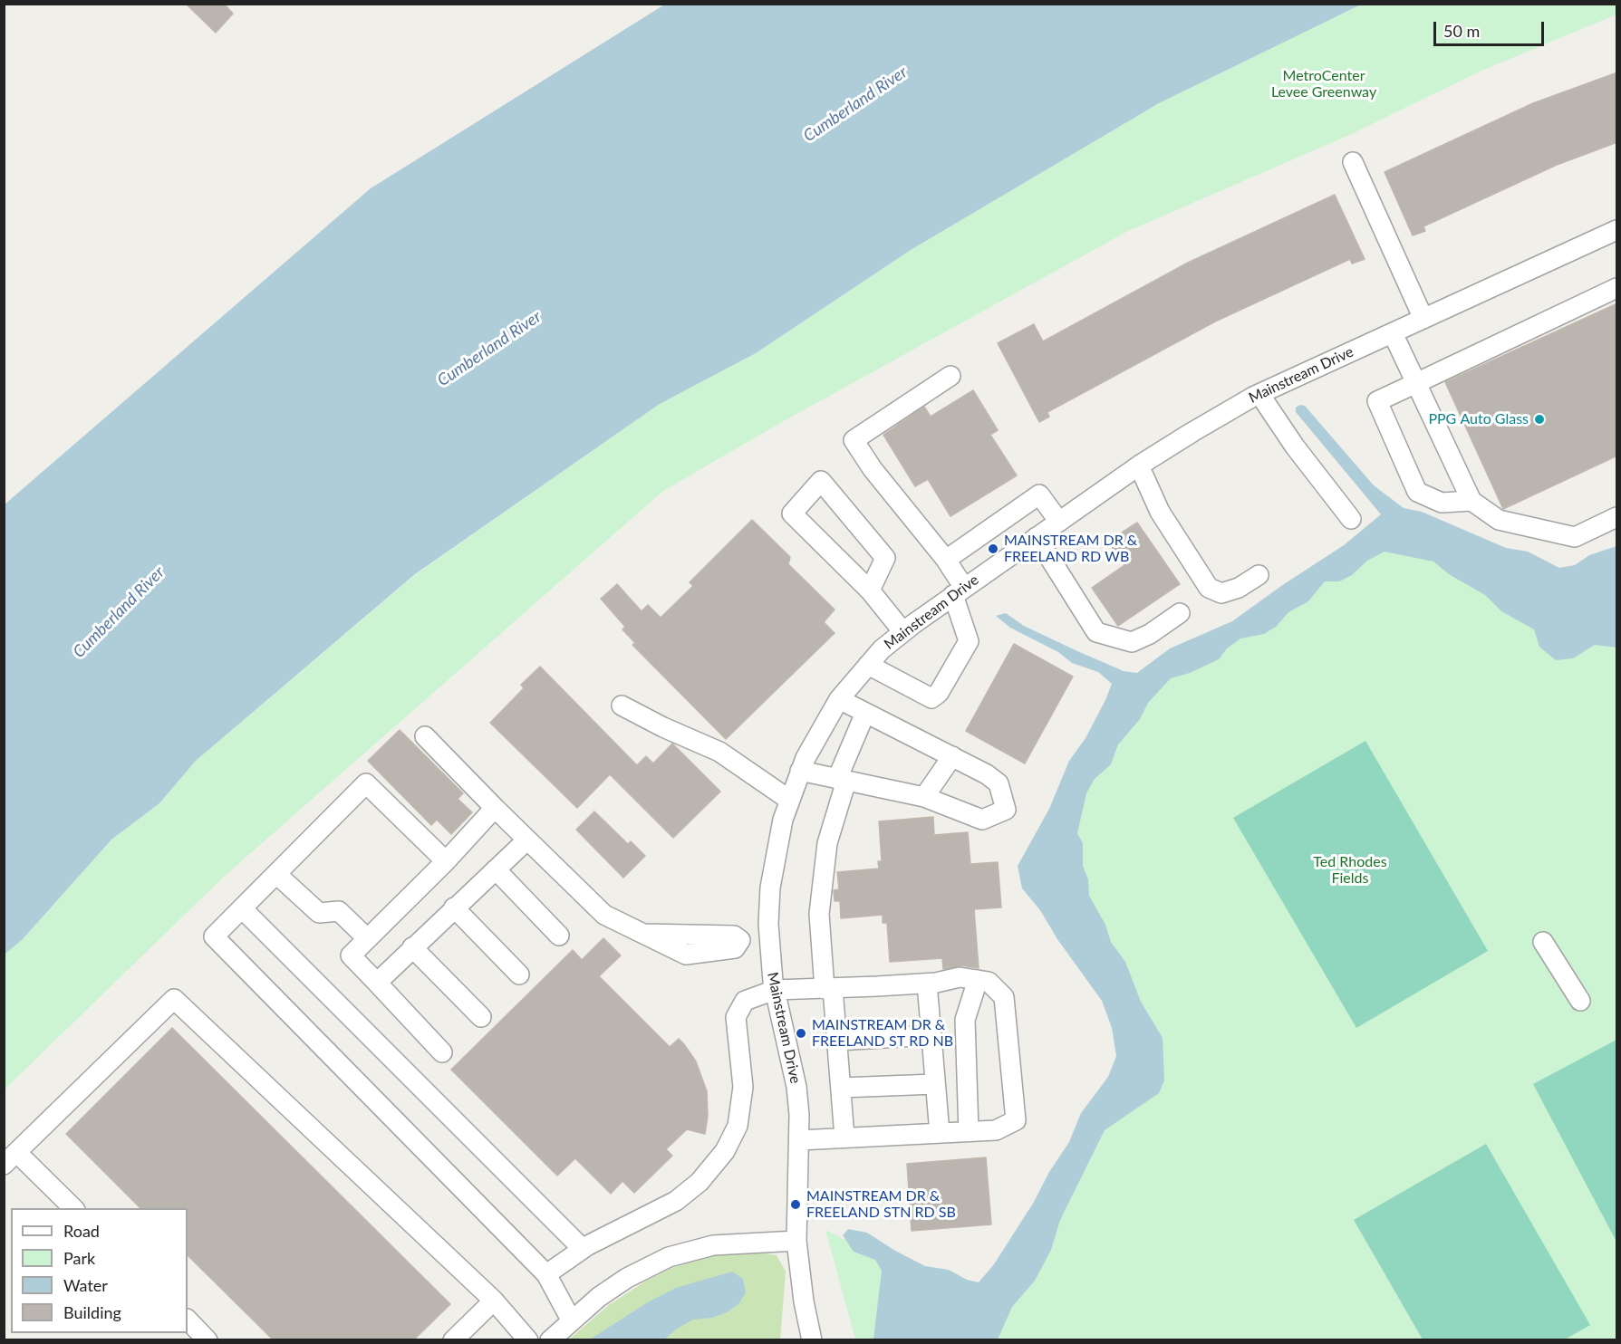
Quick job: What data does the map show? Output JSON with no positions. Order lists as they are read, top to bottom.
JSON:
{
  "streets": {
    "street": ["Mainstream Drive"]
  },
  "water": ["Cumberland River"],
  "parks": ["MetroCenter Levee Greenway", "Ted Rhodes Fields"],
  "places": [
    "PPG Auto Glass",
    "MAINSTREAM DR & FREELAND RD WB",
    "MAINSTREAM DR & FREELAND ST RD NB",
    "MAINSTREAM DR & FREELAND STN RD SB"
  ],
  "legend": [
    "Road",
    "Park",
    "Water",
    "Building"
  ],
  "scale_bar": "50 m"
}
